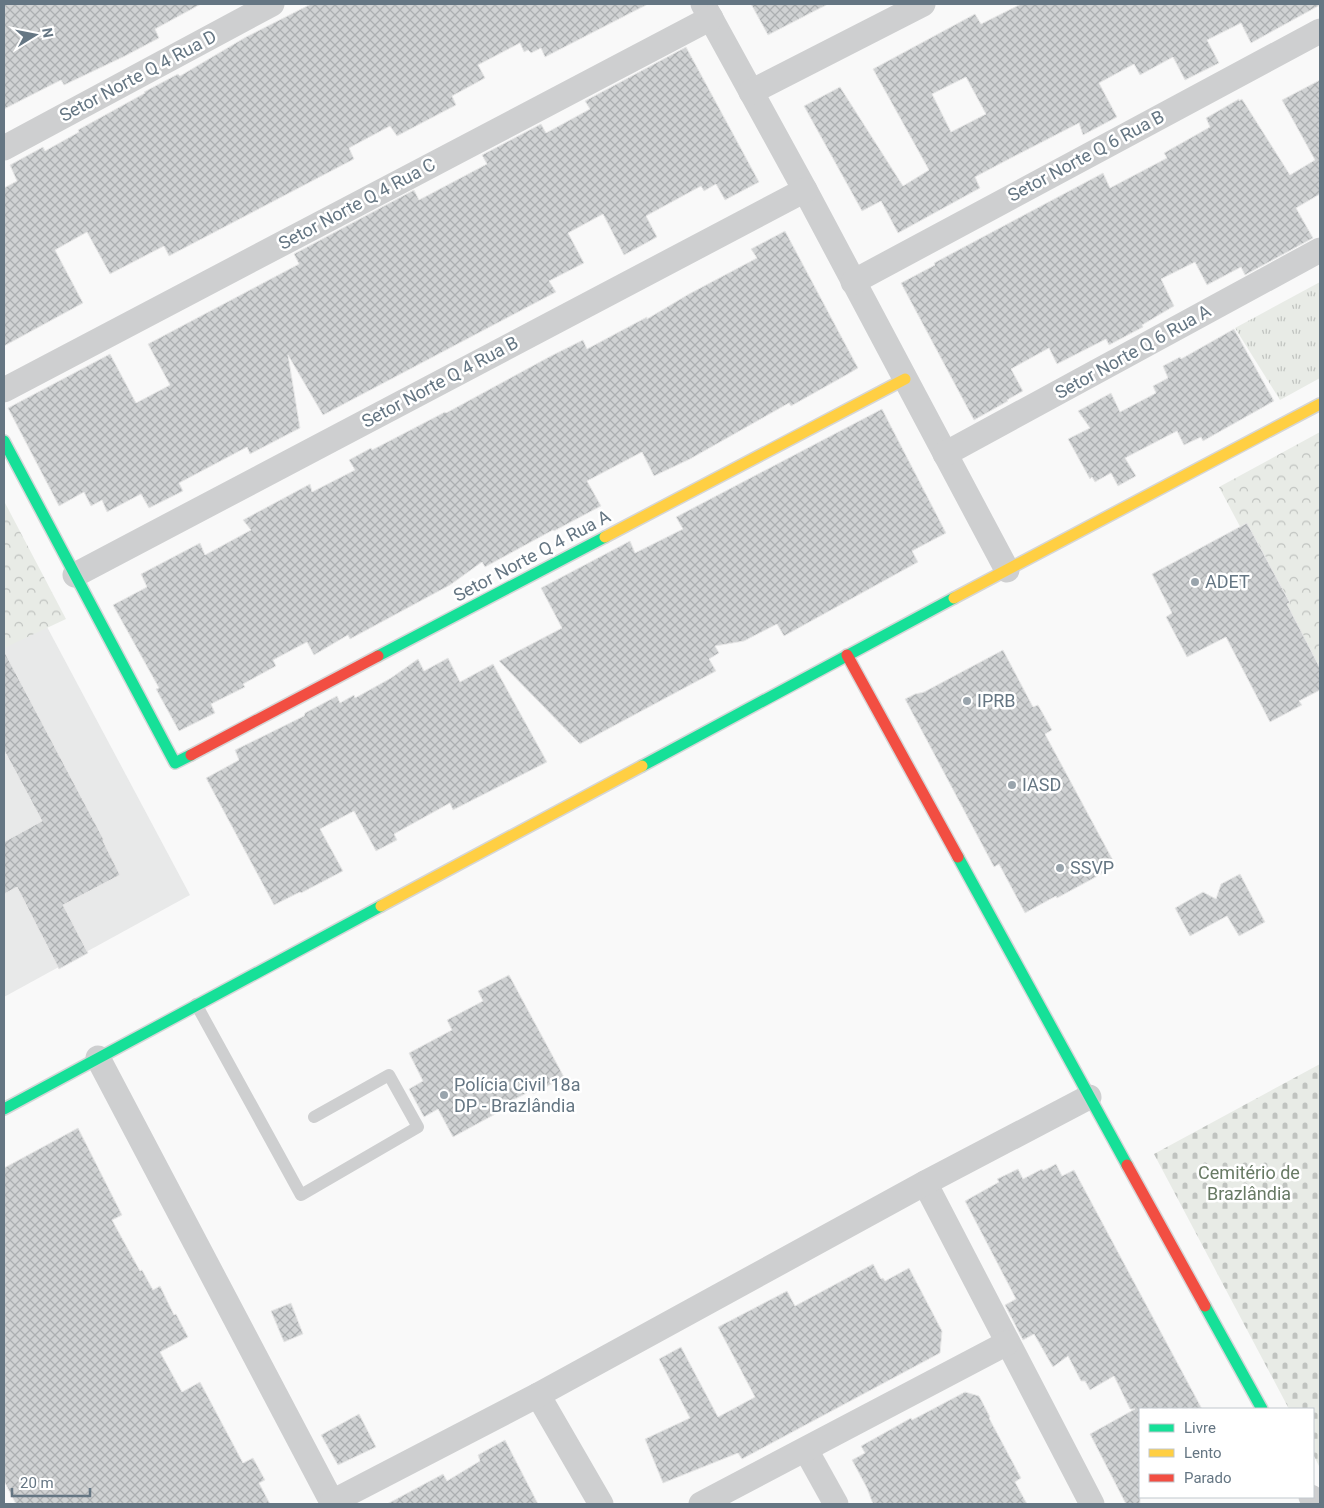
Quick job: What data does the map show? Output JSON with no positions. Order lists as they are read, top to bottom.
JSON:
{
  "streets": {
    "street": [
      "Setor Norte Q 4 Rua D",
      "Setor Norte Q 6 Rua B",
      "Setor Norte Q 4 Rua C",
      "Setor Norte Q 6 Rua A",
      "Setor Norte Q 4 Rua B",
      "Setor Norte Q 4 Rua A"
    ]
  },
  "crossings": [
    ["Setor Norte Q 4 Rua B", "Setor Norte Q 4 Rua A"]
  ],
  "parks": ["Cemitério de Brazlândia"],
  "places": [
    "ADET",
    "IPRB",
    "IASD",
    "SSVP",
    "Polícia Civil 18a DP - Brazlândia"
  ],
  "legend": ["Livre", "Lento", "Parado"],
  "scale_bar": "20 m",
  "north": "right"
}
